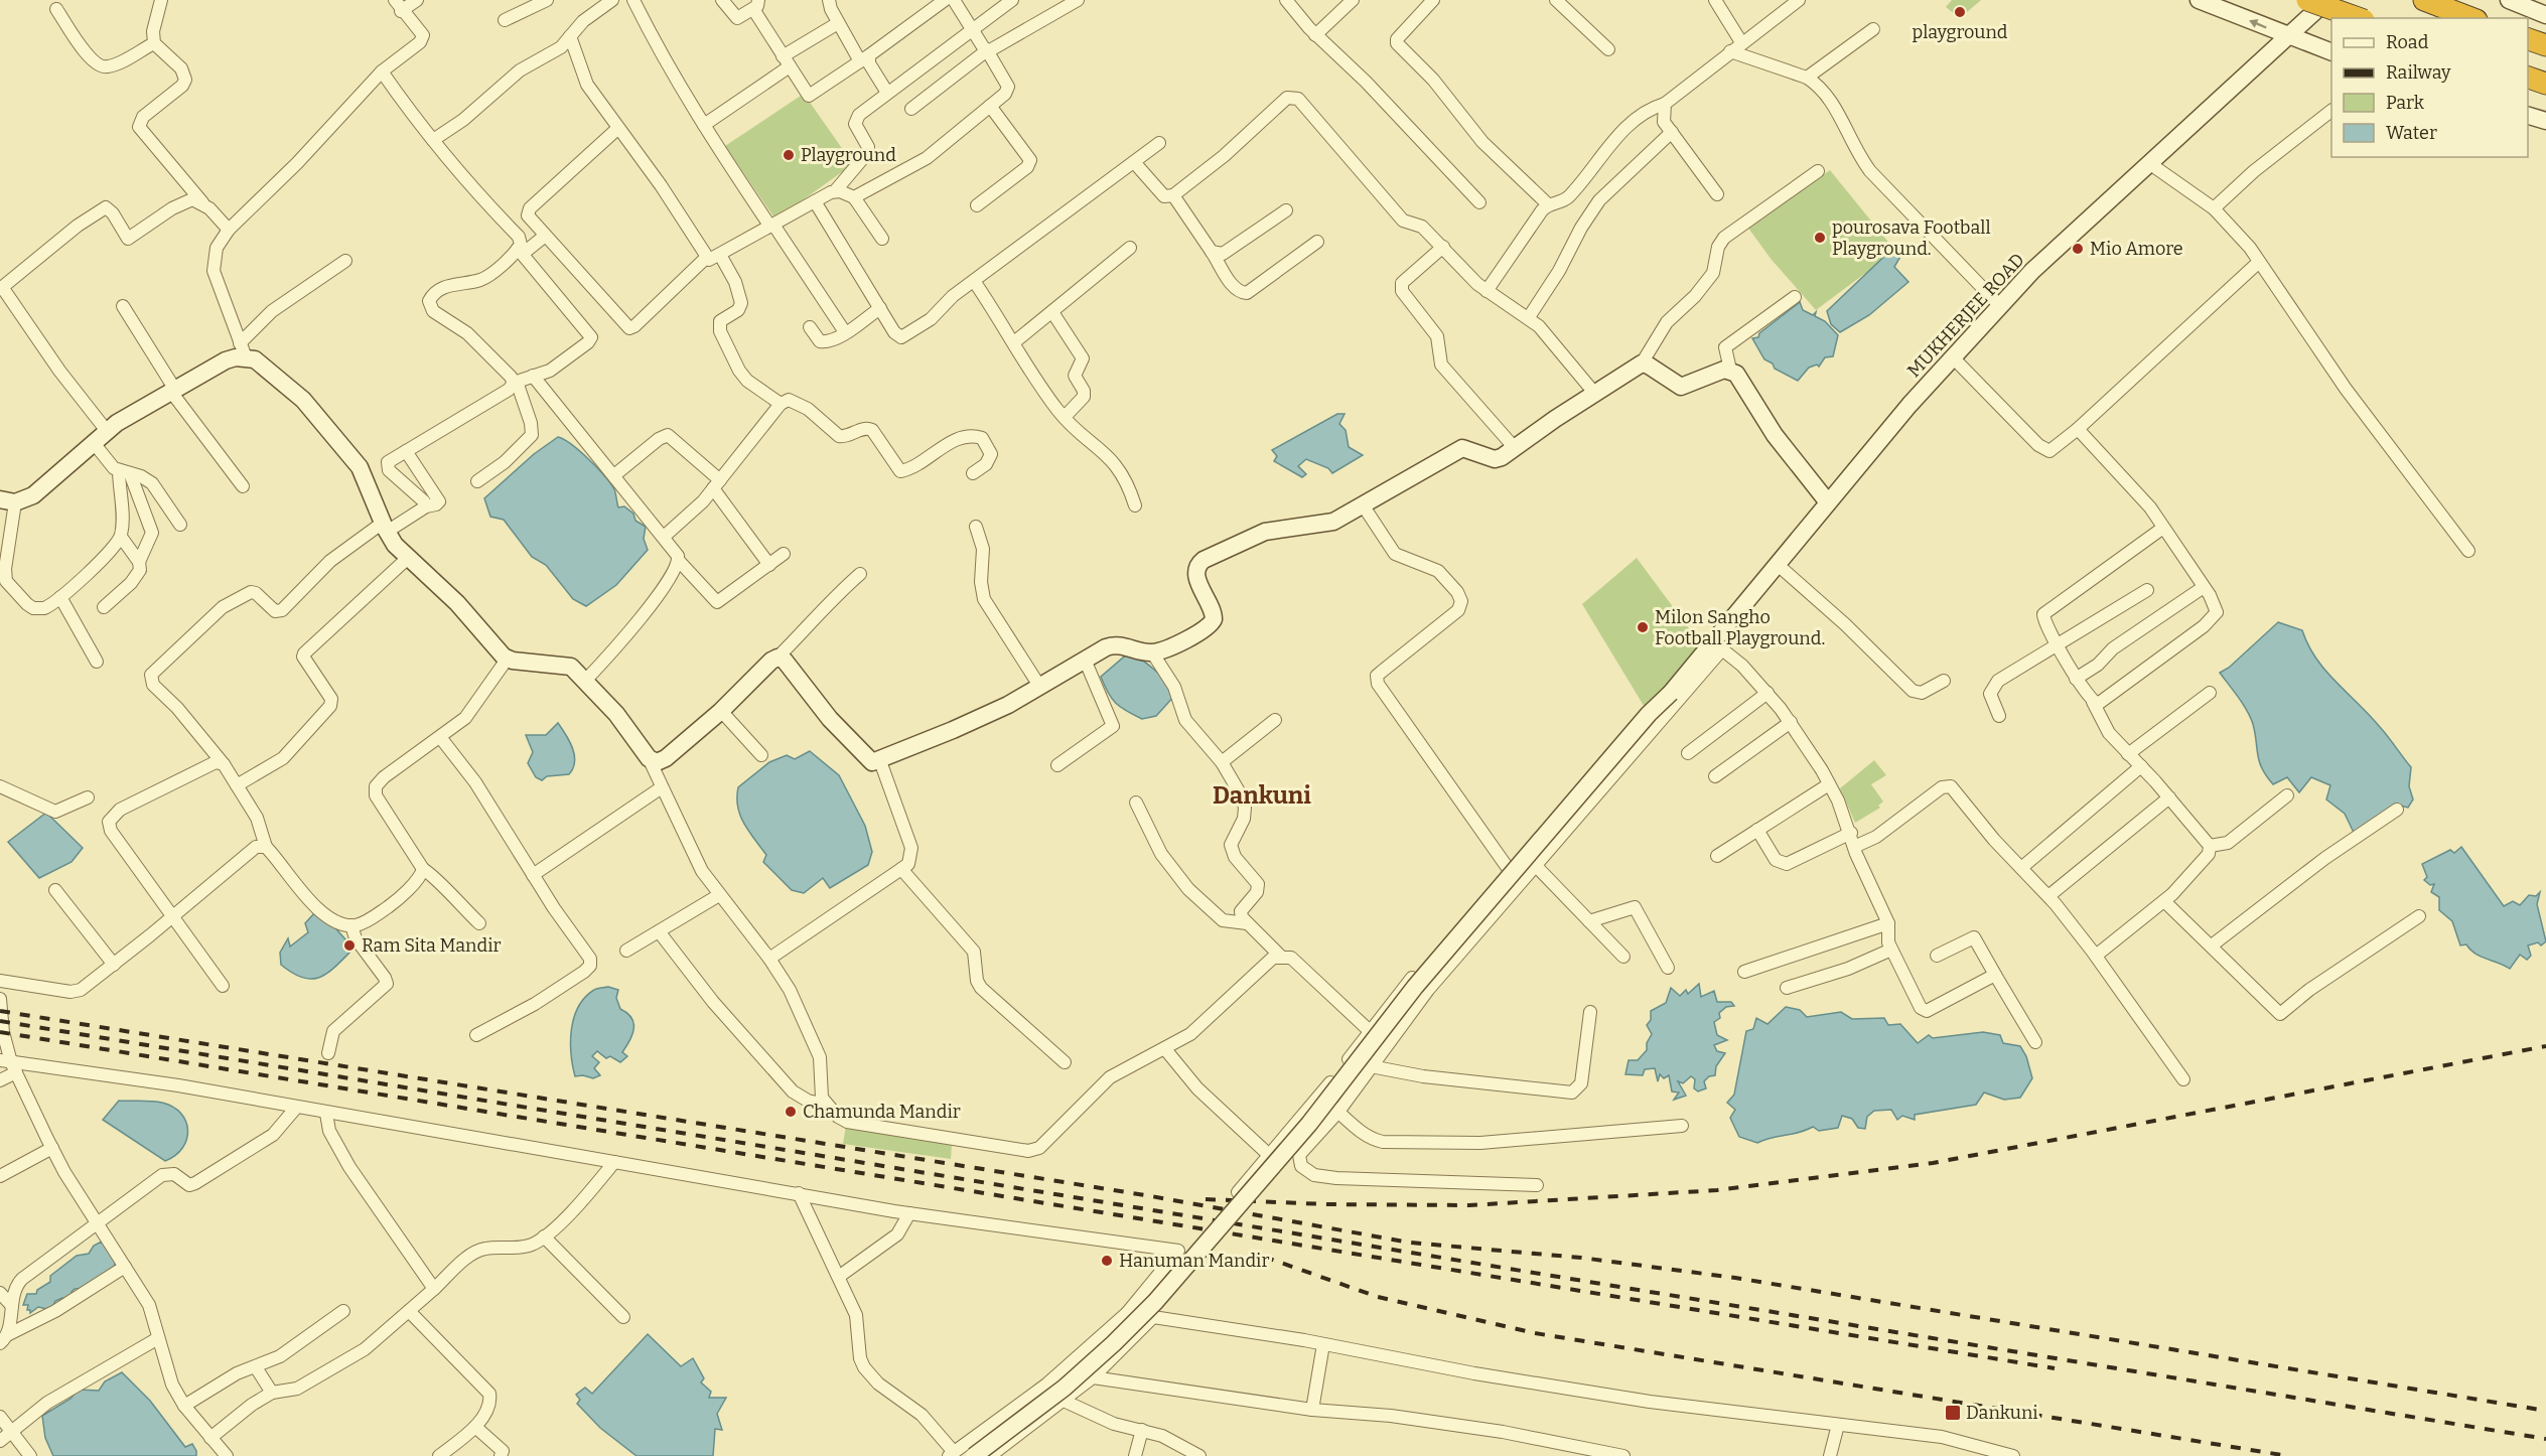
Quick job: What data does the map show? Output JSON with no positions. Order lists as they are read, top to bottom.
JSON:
{
  "streets": {
    "street": ["MUKHERJEE ROAD"]
  },
  "districts": ["Dankuni"],
  "places": {
    "other": [
      "playground",
      "Playground",
      "pourosava Football Playground.",
      "Mio Amore",
      "Milon Sangho Football Playground.",
      "Ram Sita Mandir",
      "Chamunda Mandir",
      "Hanuman Mandir"
    ],
    "transit": ["Dankuni"]
  },
  "legend": [
    "Road",
    "Railway",
    "Park",
    "Water"
  ]
}
